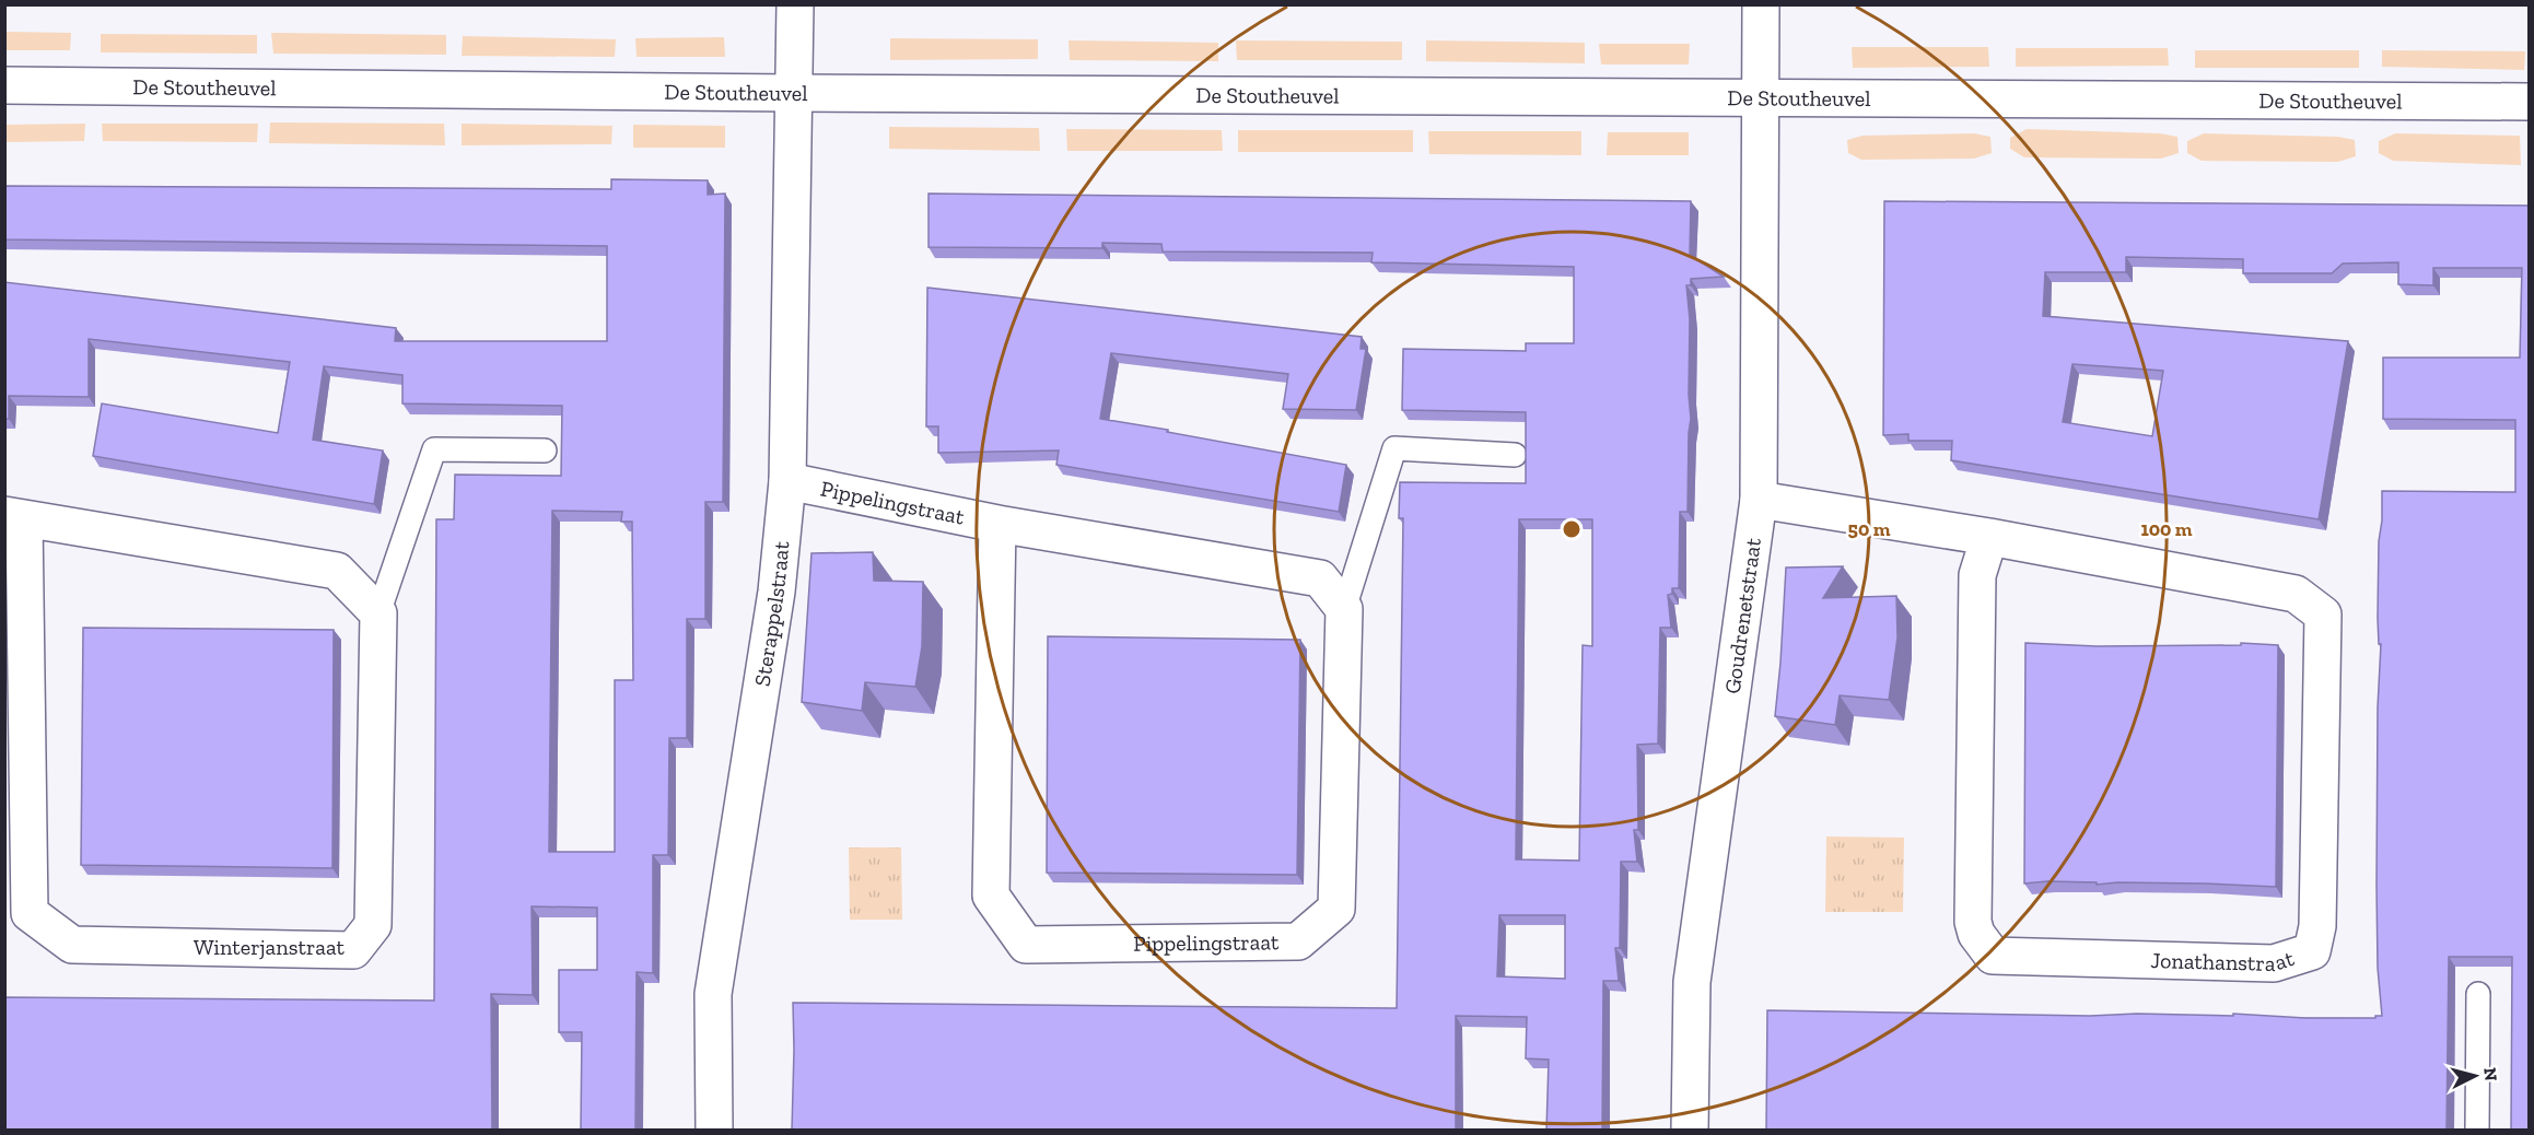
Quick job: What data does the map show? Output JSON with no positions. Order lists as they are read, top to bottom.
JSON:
{
  "streets": {
    "street": [
      "De Stoutheuvel",
      "Pippelingstraat",
      "Sterappelstraat",
      "Goudrenetstraat",
      "Winterjanstraat",
      "Jonathanstraat"
    ]
  },
  "crossings": [
    ["De Stoutheuvel", "Sterappelstraat"],
    ["De Stoutheuvel", "Goudrenetstraat"],
    ["Pippelingstraat", "Sterappelstraat"],
    ["Goudrenetstraat", "Jonathanstraat"]
  ],
  "north": "right",
  "rings": ["50 m", "100 m"]
}
